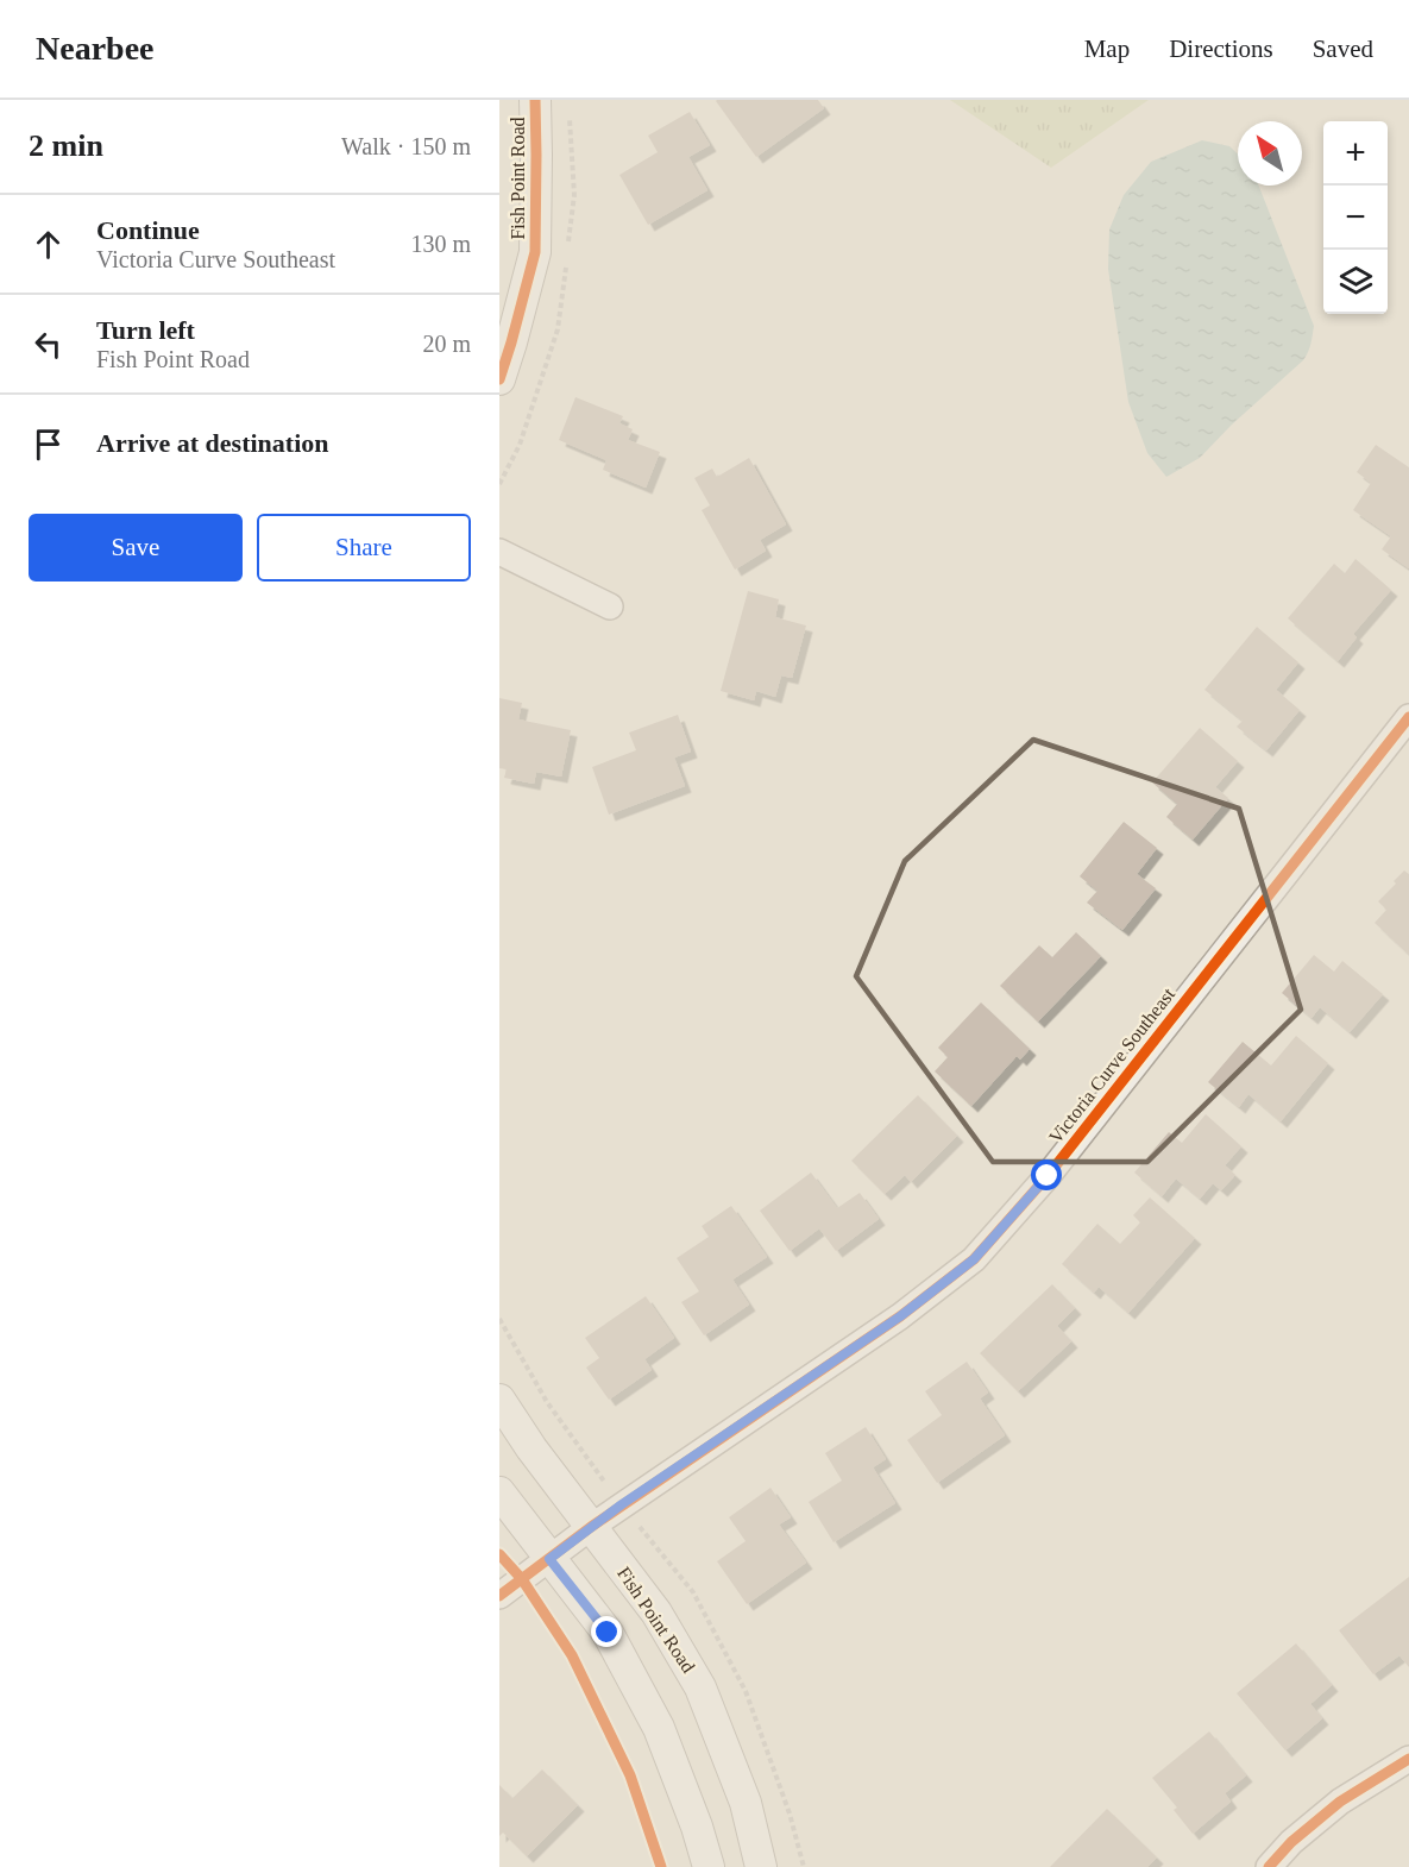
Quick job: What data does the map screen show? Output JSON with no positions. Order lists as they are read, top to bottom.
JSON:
{
  "streets": {
    "street": ["Fish Point Road", "Victoria Curve Southeast"]
  },
  "crossings": [
    ["Fish Point Road", "Victoria Curve Southeast"]
  ],
  "north": "top left",
  "page": {
    "header": "Nearbee",
    "nav": ["Map", "Directions", "Saved"],
    "heading": ["2 min", "Walk · 150 m"],
    "map_buttons": ["+", "−"],
    "list": [
      ["Continue", "Victoria Curve Southeast", "130 m"],
      ["Turn left", "Fish Point Road", "20 m"],
      "Arrive at destination"
    ],
    "buttons": ["Save", "Share"]
  }
}
